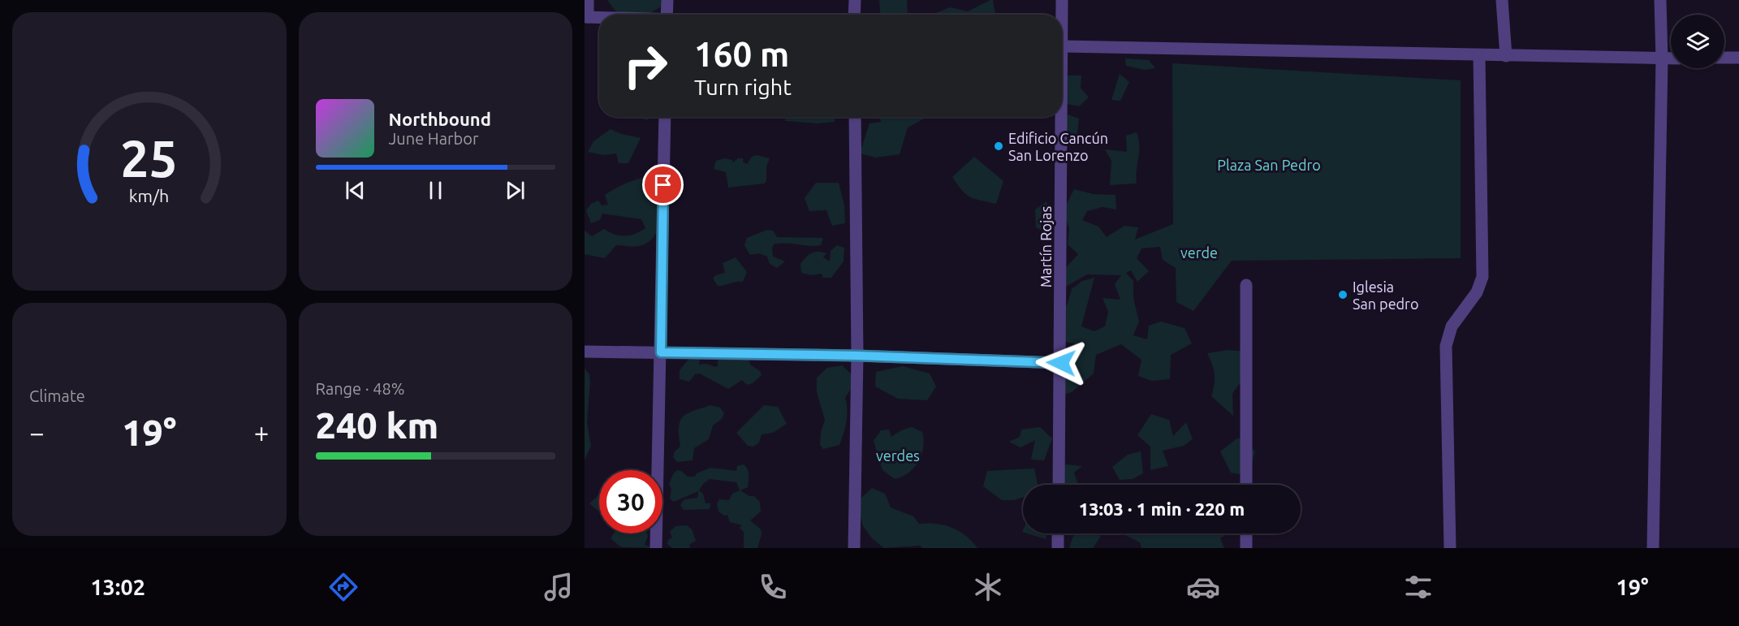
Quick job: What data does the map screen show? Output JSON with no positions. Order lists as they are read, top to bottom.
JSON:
{
  "streets": {
    "street": ["Martín Rojas"]
  },
  "parks": ["Plaza San Pedro", "verde", "verdes"],
  "places": ["Edificio Cancún San Lorenzo", "Iglesia San pedro"],
  "page": {
    "turn": ["160 m", "Turn right"],
    "song": ["Northbound", "June Harbor"],
    "tile": [
      "Climate",
      ["Range · 48%", "240 km"]
    ],
    "heat": ["−", "19°", "+"],
    "limit": "30",
    "trip": "13:03 · 1 min · 220 m",
    "tabs": ["13:02", "19°"],
    "gauge": ["25", "km/h"]
  }
}
